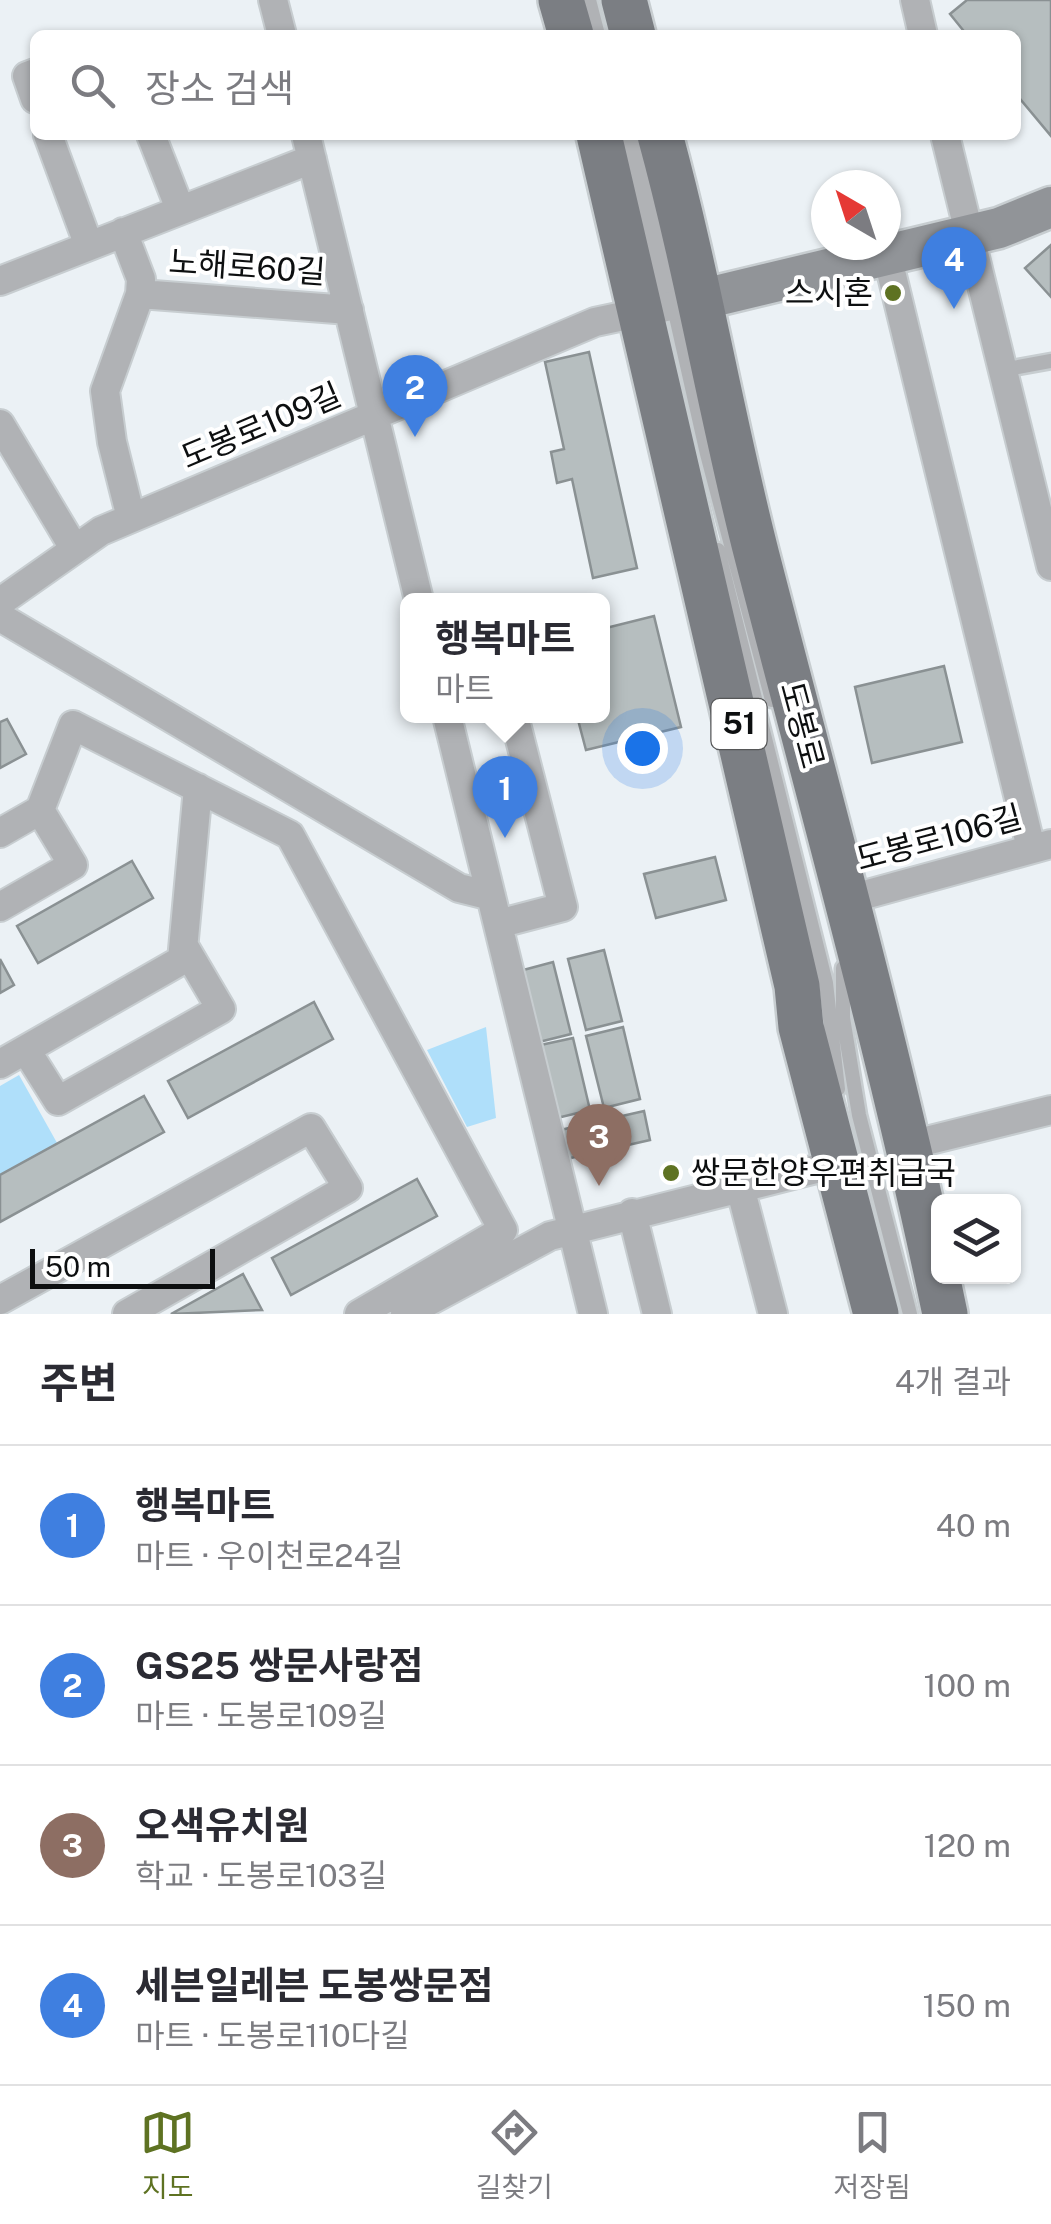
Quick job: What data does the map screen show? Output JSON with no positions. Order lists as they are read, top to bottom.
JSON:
{
  "streets": {
    "main road": ["51", "도봉로"],
    "street": ["노해로60길", "도봉로109길", "도봉로106길"]
  },
  "crossings": [
    ["노해로60길", "도봉로109길"],
    ["도봉로109길", "도봉로"],
    ["도봉로", "도봉로106길"]
  ],
  "places": ["스시혼", "쌍문한양우편취급국"],
  "scale_bar": "50 m",
  "north": "top left",
  "page": {
    "search": "장소 검색",
    "pins": [
      "4",
      "2",
      "1",
      "3"
    ],
    "popup": ["행복마트", "마트"],
    "scale": "50 m",
    "heading": ["주변", "4개 결과"],
    "list": [
      {
        "mark": "1",
        "name": "행복마트",
        "note": "마트 · 우이천로24길",
        "value": "40 m"
      },
      {
        "mark": "2",
        "name": "GS25 쌍문사랑점",
        "note": "마트 · 도봉로109길",
        "value": "100 m"
      },
      {
        "mark": "3",
        "name": "오색유치원",
        "note": "학교 · 도봉로103길",
        "value": "120 m"
      },
      {
        "mark": "4",
        "name": "세븐일레븐 도봉쌍문점",
        "note": "마트 · 도봉로110다길",
        "value": "150 m"
      }
    ],
    "nav": ["지도", "길찾기", "저장됨"]
  }
}
